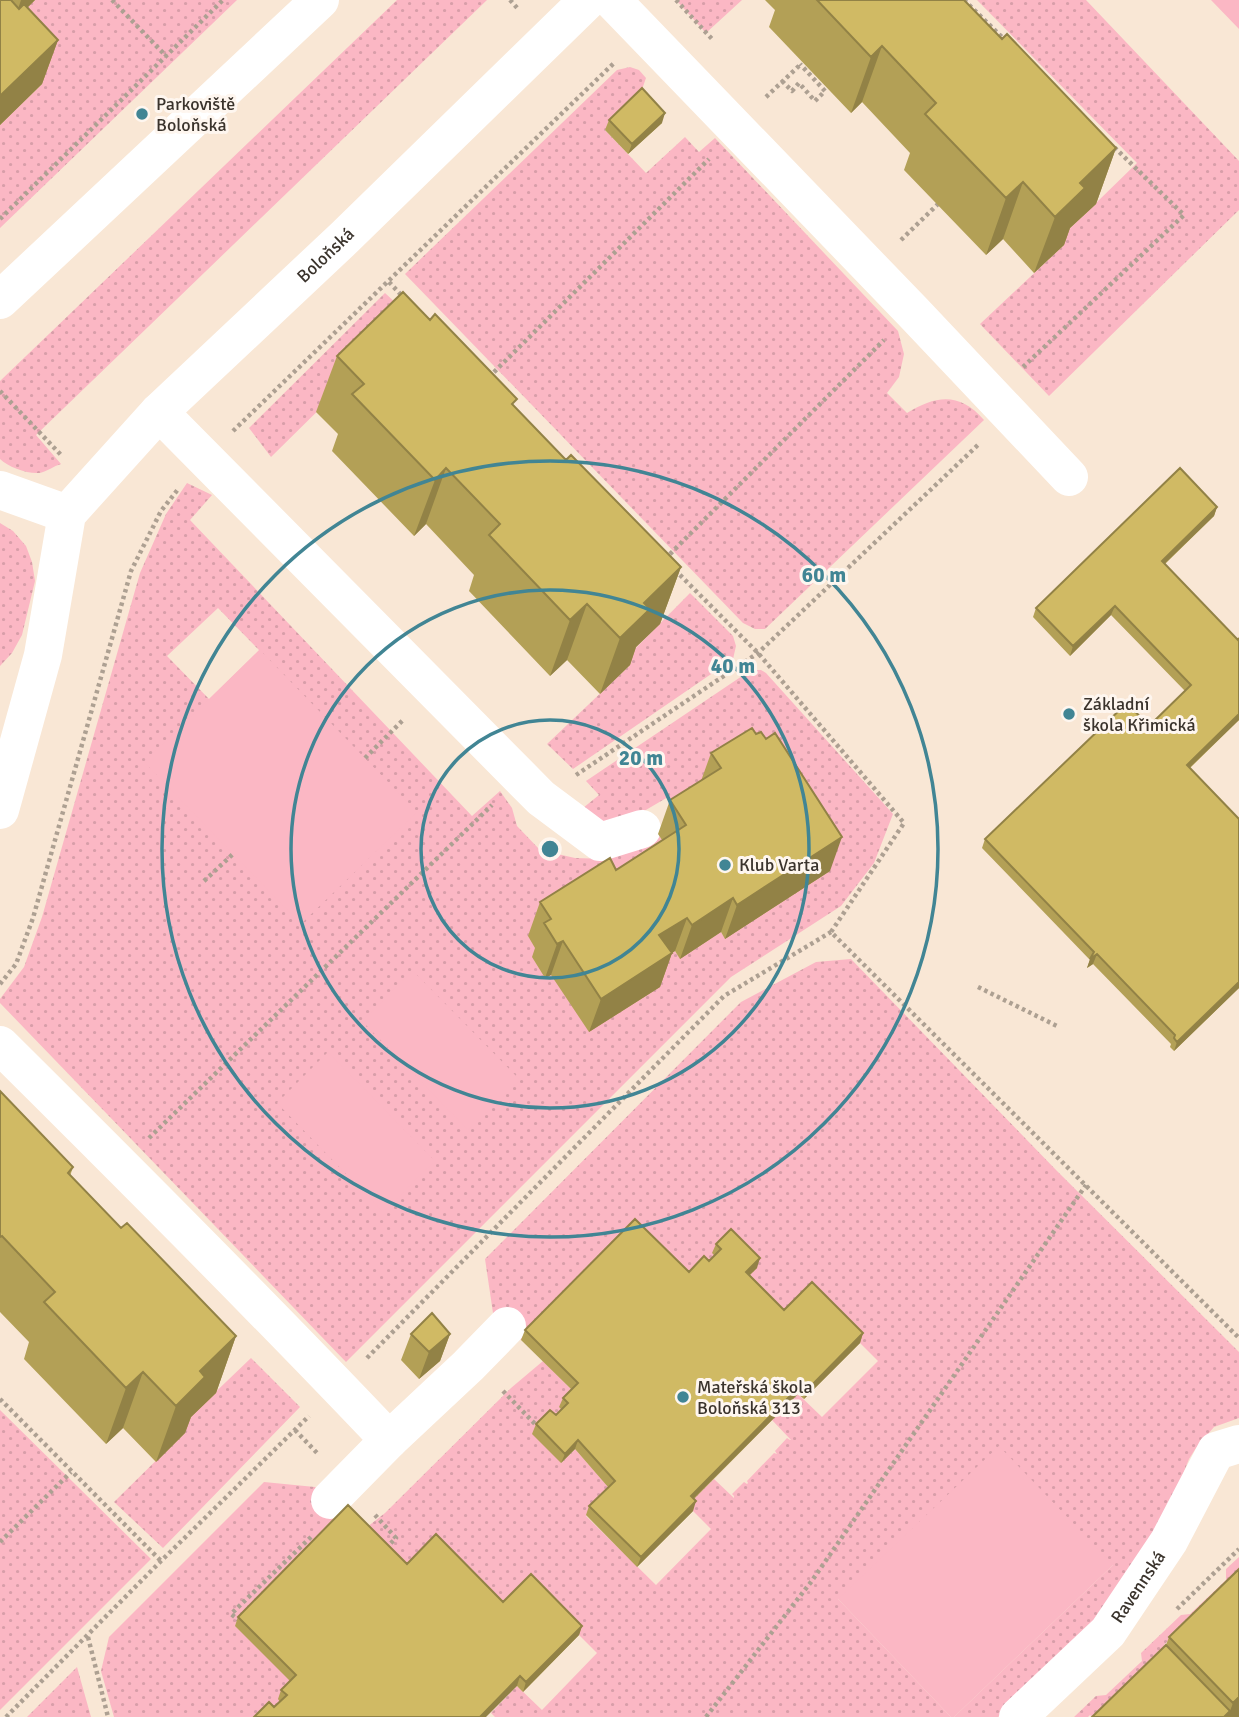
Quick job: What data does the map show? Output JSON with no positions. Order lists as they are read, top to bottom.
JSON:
{
  "streets": {
    "street": ["Boloňská", "Ravennská"]
  },
  "places": [
    "Parkoviště Boloňská",
    "Základní škola Křimická",
    "Klub Varta",
    "Mateřská škola Boloňská 313"
  ],
  "rings": ["60 m", "40 m", "20 m"]
}
